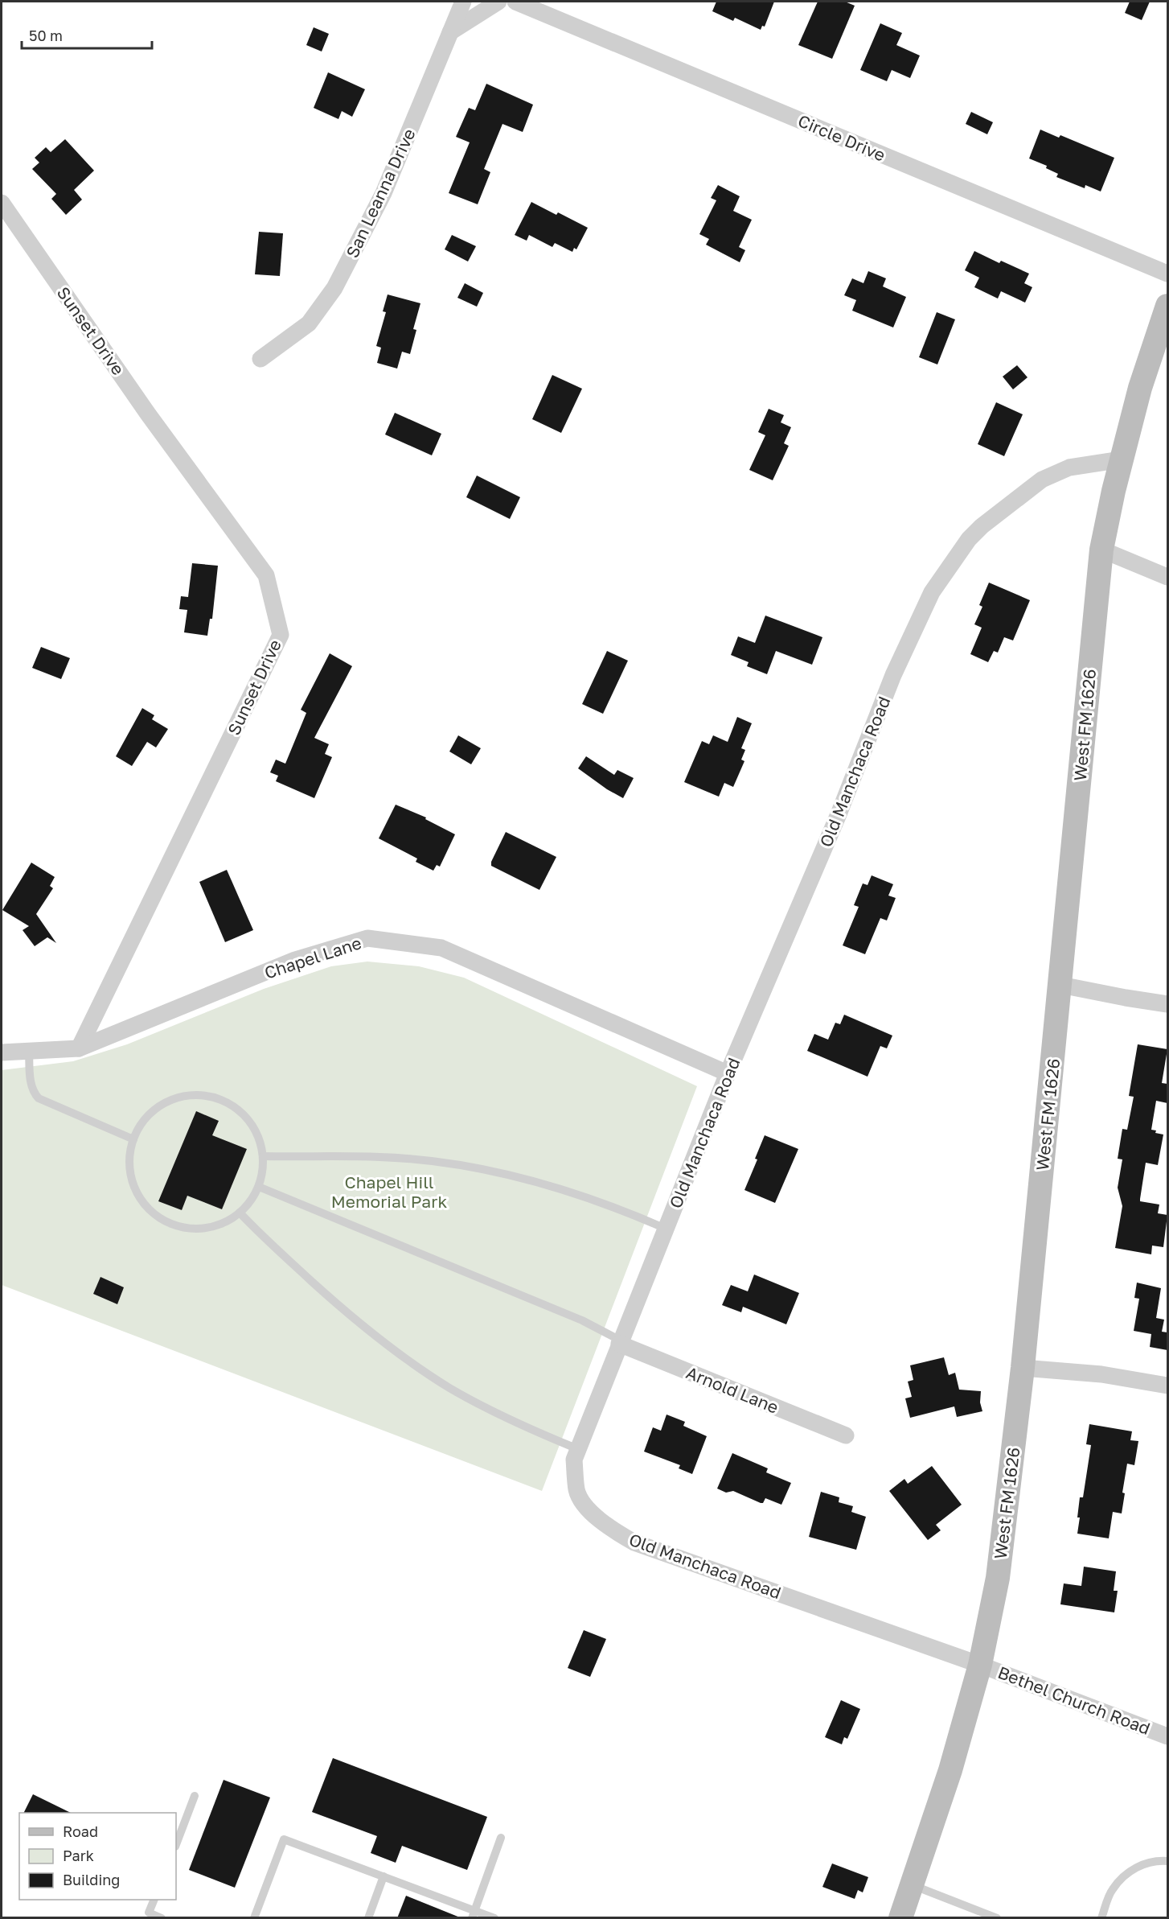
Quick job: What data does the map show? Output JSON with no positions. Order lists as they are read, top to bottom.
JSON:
{
  "streets": {
    "main road": ["West FM 1626"],
    "street": [
      "Circle Drive",
      "San Leanna Drive",
      "Sunset Drive",
      "Old Manchaca Road",
      "Chapel Lane",
      "Arnold Lane",
      "Bethel Church Road"
    ]
  },
  "crossings": [
    ["Sunset Drive", "Chapel Lane"],
    ["West FM 1626", "Old Manchaca Road"],
    ["West FM 1626", "Bethel Church Road"],
    ["Old Manchaca Road", "Chapel Lane"],
    ["Old Manchaca Road", "Arnold Lane"],
    ["Old Manchaca Road", "Bethel Church Road"]
  ],
  "parks": ["Chapel Hill Memorial Park"],
  "legend": ["Road", "Park", "Building"],
  "scale_bar": "50 m"
}
